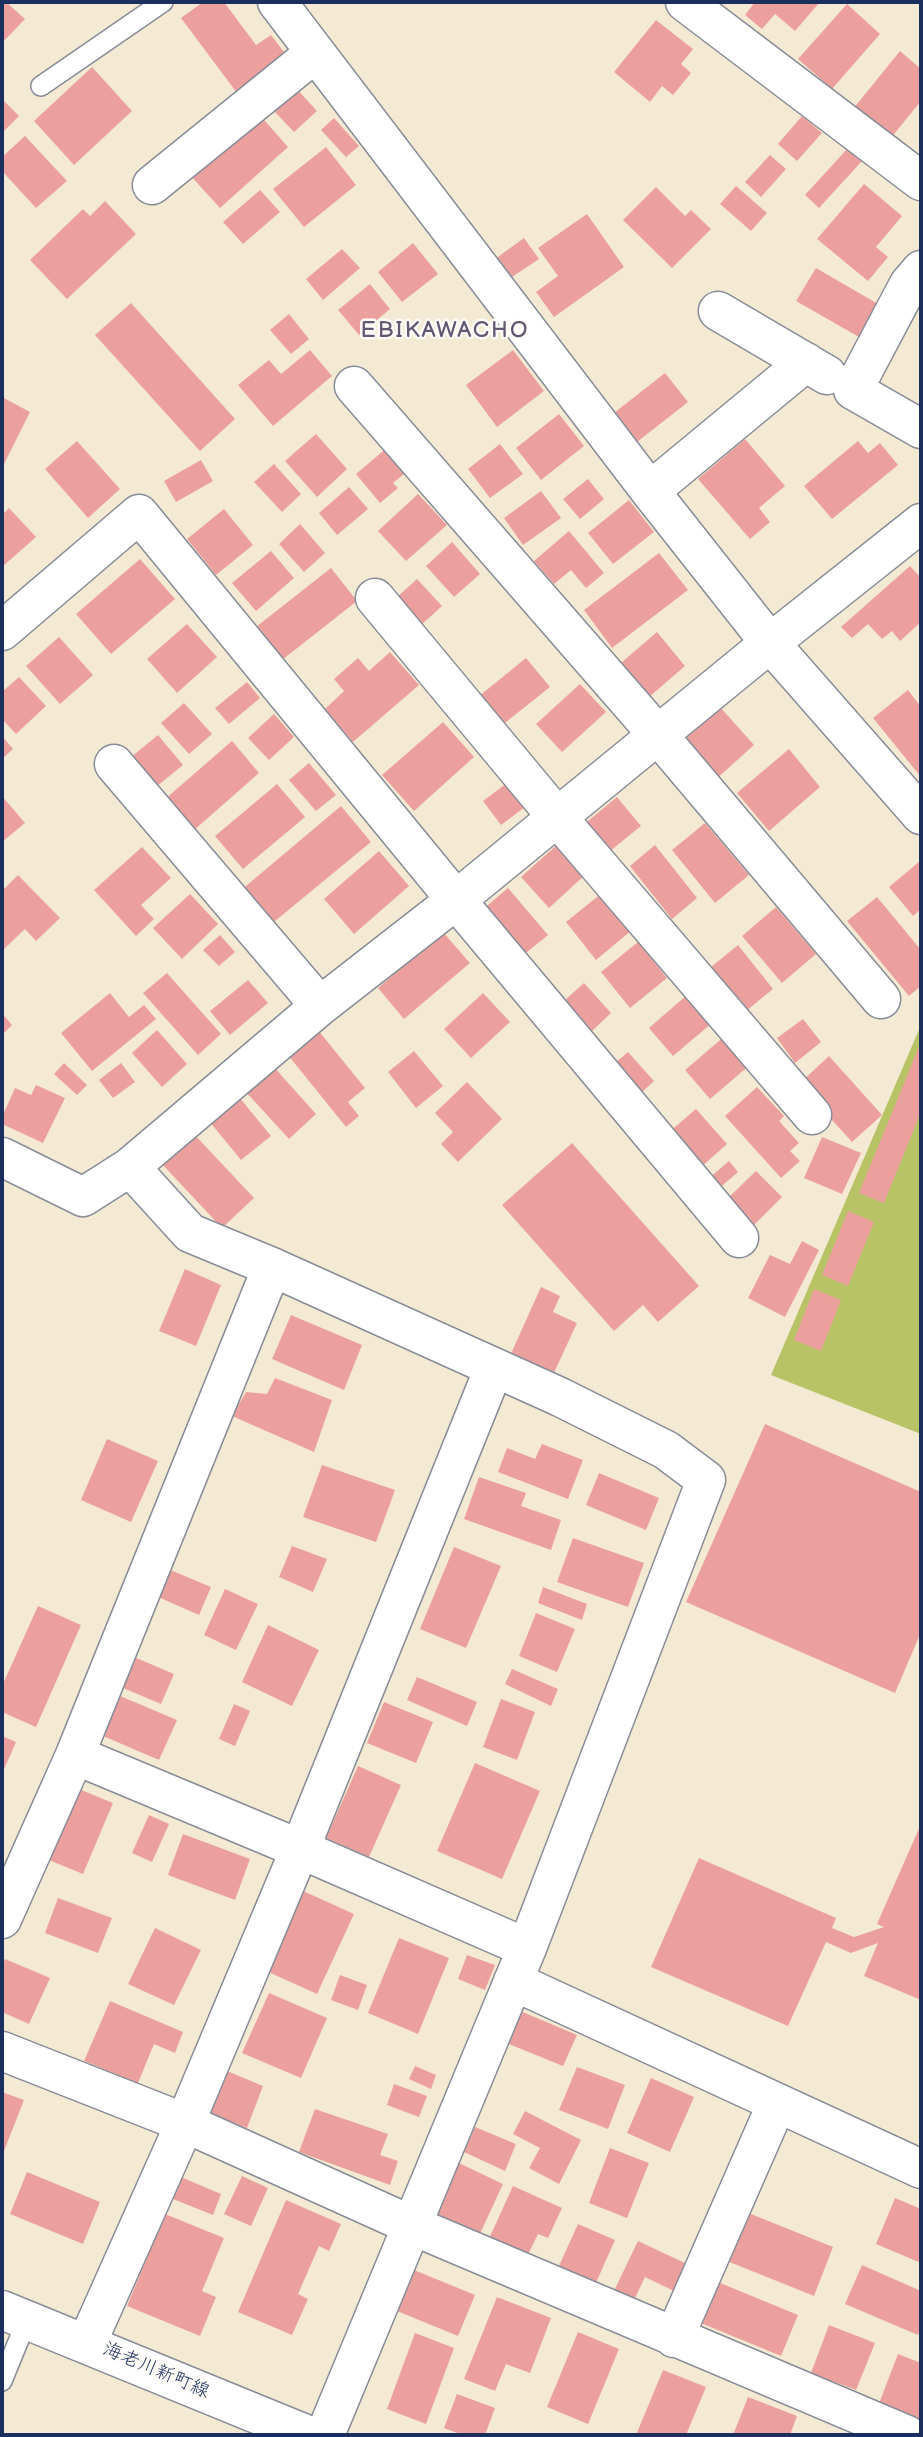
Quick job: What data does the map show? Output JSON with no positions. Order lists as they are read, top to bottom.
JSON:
{
  "streets": {
    "street": ["海老川新町線"]
  },
  "districts": ["EBIKAWACHO"]
}
